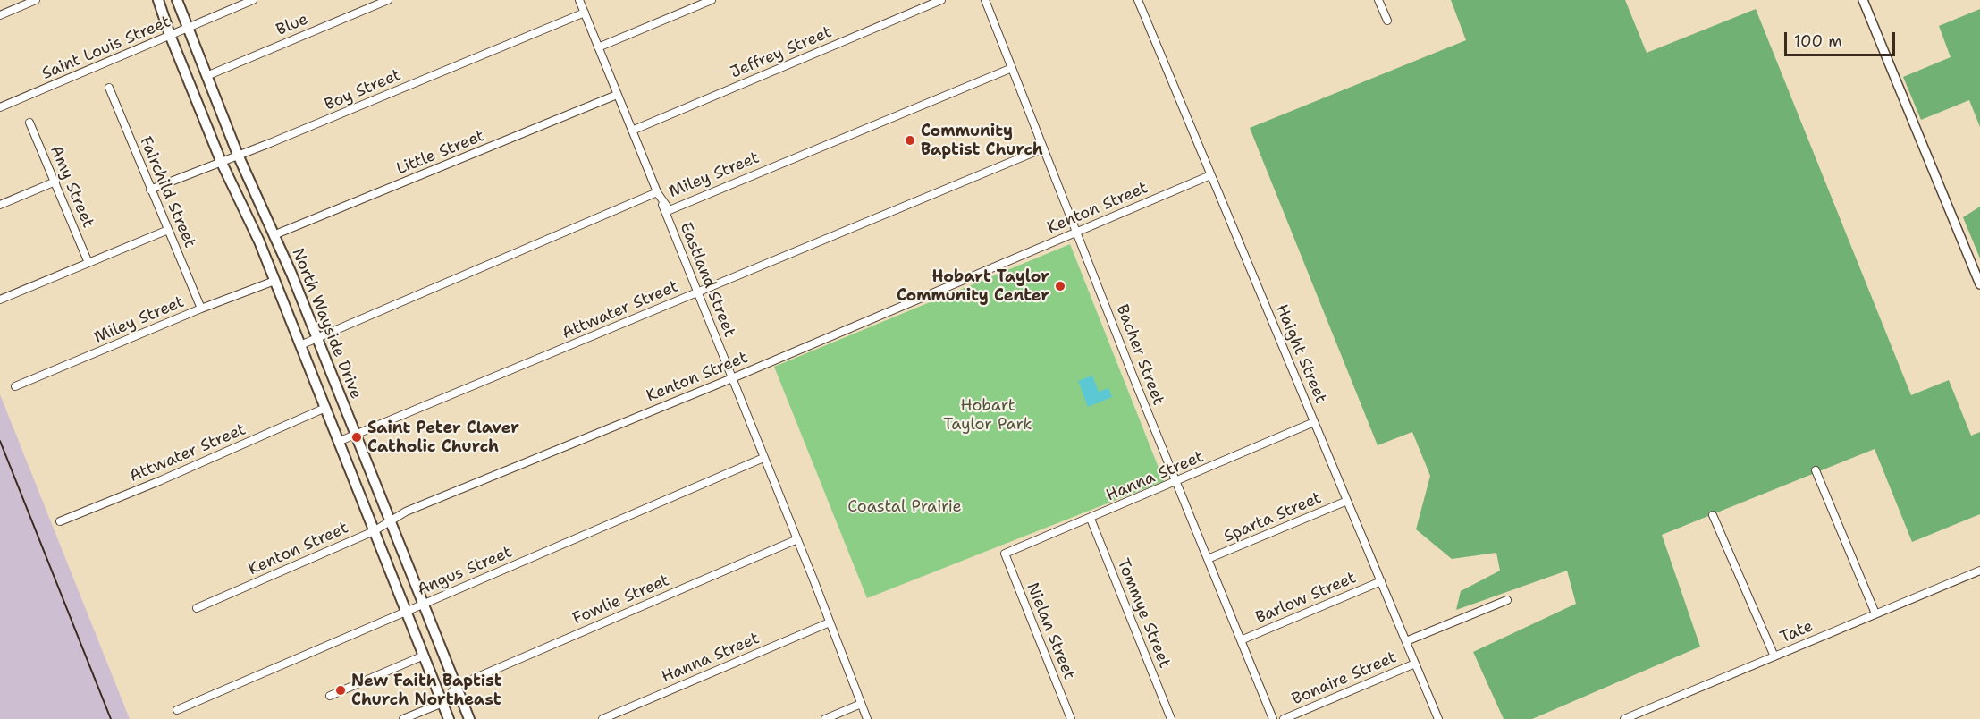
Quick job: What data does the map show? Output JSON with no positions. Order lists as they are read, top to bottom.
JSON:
{
  "streets": {
    "main road": ["North Wayside Drive"],
    "street": [
      "Blue",
      "Saint Louis Street",
      "Jeffrey Street",
      "Boy Street",
      "Little Street",
      "Miley Street",
      "Amy Street",
      "Fairchild Street",
      "Kenton Street",
      "Eastland Street",
      "Attwater Street",
      "Haight Street",
      "Bacher Street",
      "Hanna Street",
      "Sparta Street",
      "Angus Street",
      "Barlow Street",
      "Fowlie Street",
      "Tommye Street",
      "Nielan Street",
      "Tate",
      "Bonaire Street"
    ]
  },
  "crossings": [
    ["Blue", "North Wayside Drive"],
    ["Saint Louis Street", "North Wayside Drive"],
    ["Jeffrey Street", "Eastland Street"],
    ["Boy Street", "Fairchild Street"],
    ["Boy Street", "Eastland Street"],
    ["Boy Street", "North Wayside Drive"],
    ["Little Street", "Eastland Street"],
    ["Little Street", "North Wayside Drive"],
    ["Miley Street", "Fairchild Street"],
    ["Miley Street", "Eastland Street"],
    ["Miley Street", "North Wayside Drive"],
    ["Miley Street", "Bacher Street"],
    ["Kenton Street", "Eastland Street"],
    ["Kenton Street", "North Wayside Drive"],
    ["Kenton Street", "Haight Street"],
    ["Kenton Street", "Bacher Street"],
    ["Eastland Street", "Attwater Street"],
    ["Eastland Street", "Hanna Street"],
    ["Eastland Street", "Angus Street"],
    ["Eastland Street", "Fowlie Street"],
    ["Attwater Street", "North Wayside Drive"],
    ["Attwater Street", "Bacher Street"],
    ["North Wayside Drive", "Angus Street"],
    ["North Wayside Drive", "Fowlie Street"],
    ["Haight Street", "Hanna Street"],
    ["Haight Street", "Sparta Street"],
    ["Haight Street", "Barlow Street"],
    ["Haight Street", "Bonaire Street"],
    ["Bacher Street", "Hanna Street"],
    ["Bacher Street", "Sparta Street"],
    ["Bacher Street", "Barlow Street"],
    ["Hanna Street", "Tommye Street"],
    ["Hanna Street", "Nielan Street"]
  ],
  "parks": ["Hobart Taylor Park", "Coastal Prairie"],
  "places": [
    "Community Baptist Church",
    "Hobart Taylor Community Center",
    "Saint Peter Claver Catholic Church",
    "New Faith Baptist Church Northeast"
  ],
  "scale_bar": "100 m"
}
